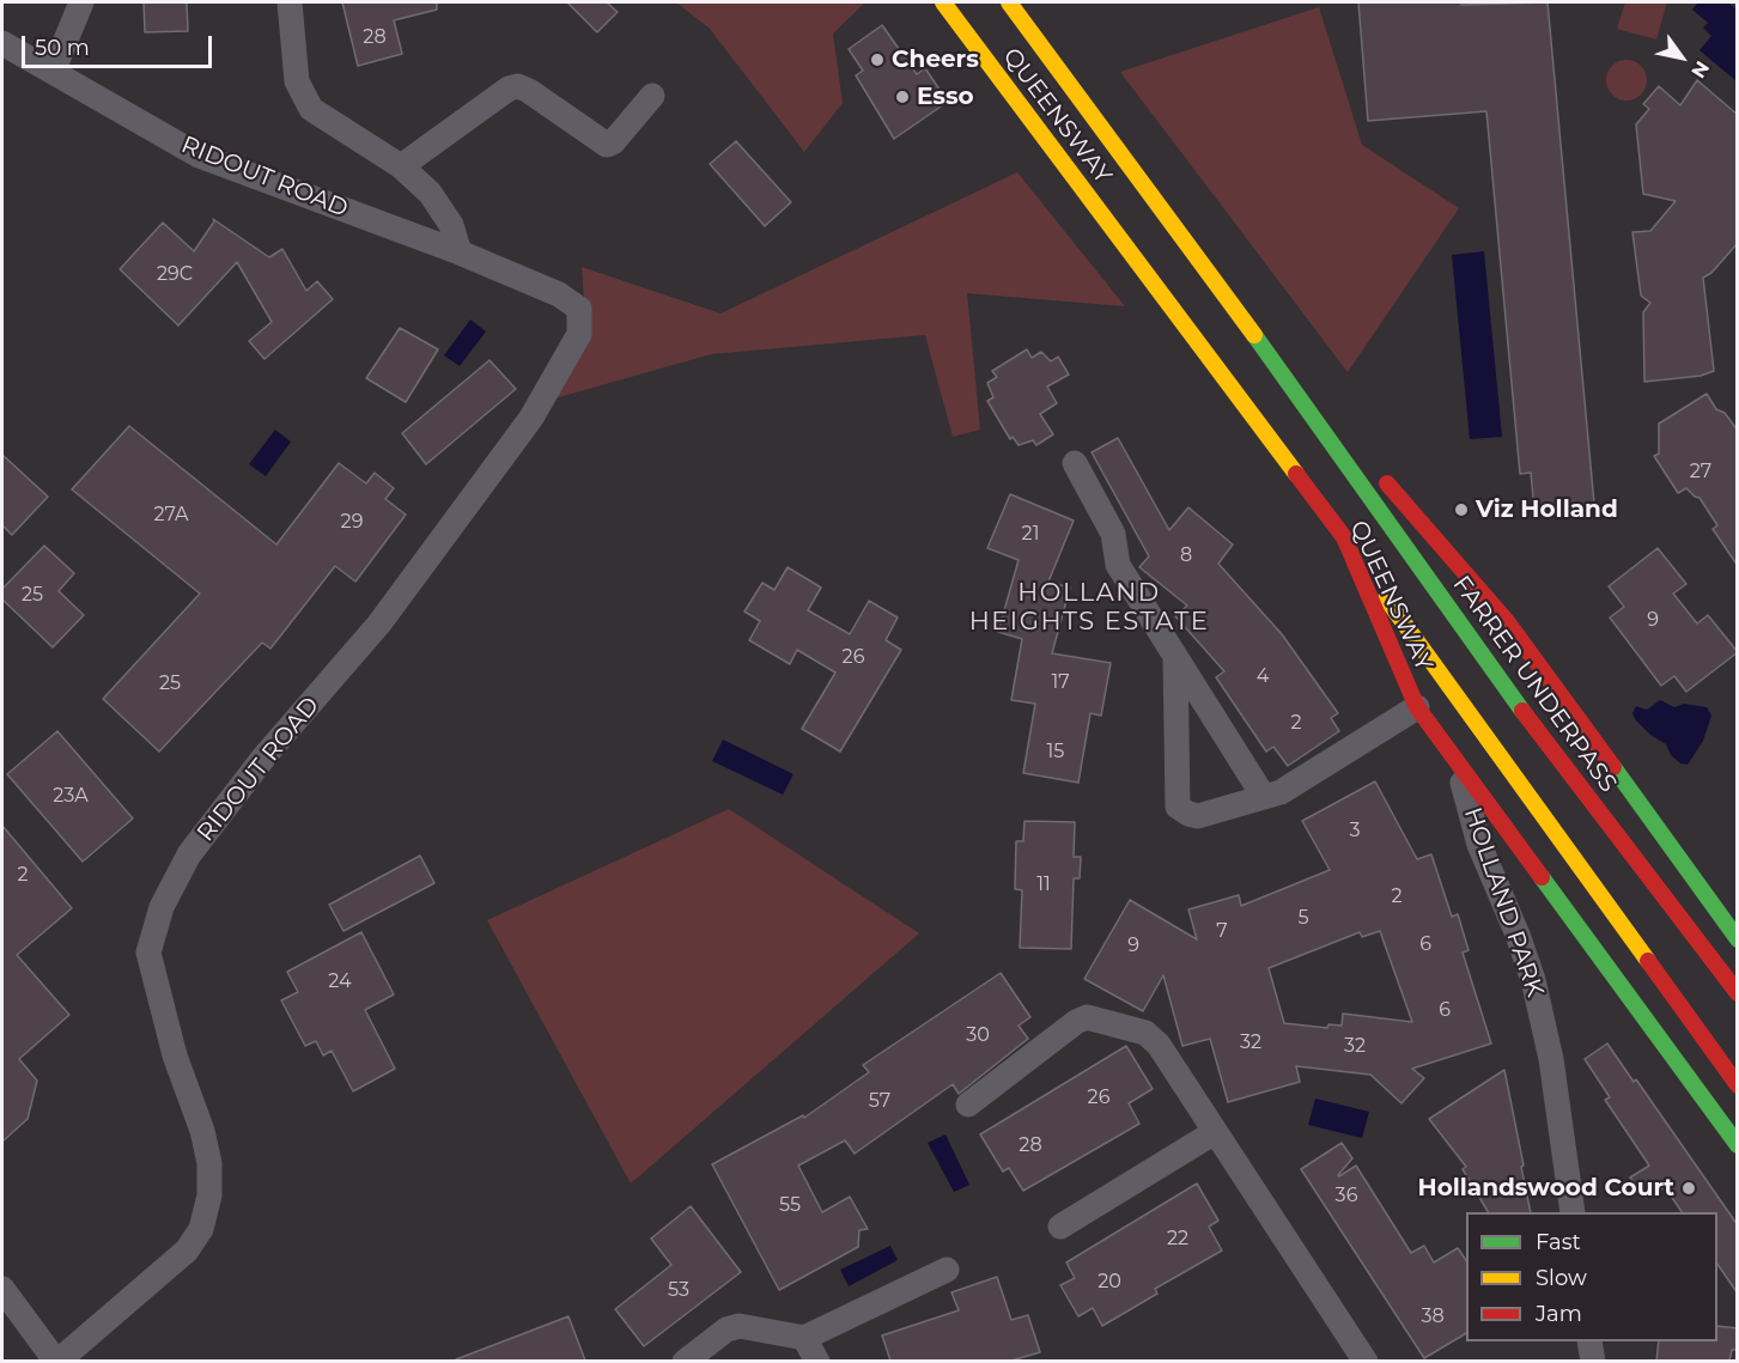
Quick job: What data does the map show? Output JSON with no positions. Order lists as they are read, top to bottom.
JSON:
{
  "streets": {
    "highway": ["QUEENSWAY", "FARRER UNDERPASS"],
    "street": ["RIDOUT ROAD", "HOLLAND PARK"]
  },
  "crossings": [
    ["QUEENSWAY", "FARRER UNDERPASS"],
    ["QUEENSWAY", "HOLLAND PARK"]
  ],
  "districts": ["HOLLAND HEIGHTS ESTATE"],
  "places": [
    "Cheers",
    "Esso",
    "Viz Holland",
    "Hollandswood Court"
  ],
  "house_numbers": [
    "28",
    "29C",
    "27",
    "27A",
    "29",
    "21",
    "8",
    "25",
    "9",
    "26",
    "4",
    "17",
    "25",
    "2",
    "15",
    "23A",
    "3",
    "2",
    "11",
    "2",
    "5",
    "7",
    "6",
    "9",
    "24",
    "6",
    "30",
    "32",
    "32",
    "26",
    "57",
    "28",
    "36",
    "55",
    "22",
    "20",
    "53",
    "38"
  ],
  "legend": ["Fast", "Slow", "Jam"],
  "scale_bar": "50 m",
  "north": "bottom right"
}
